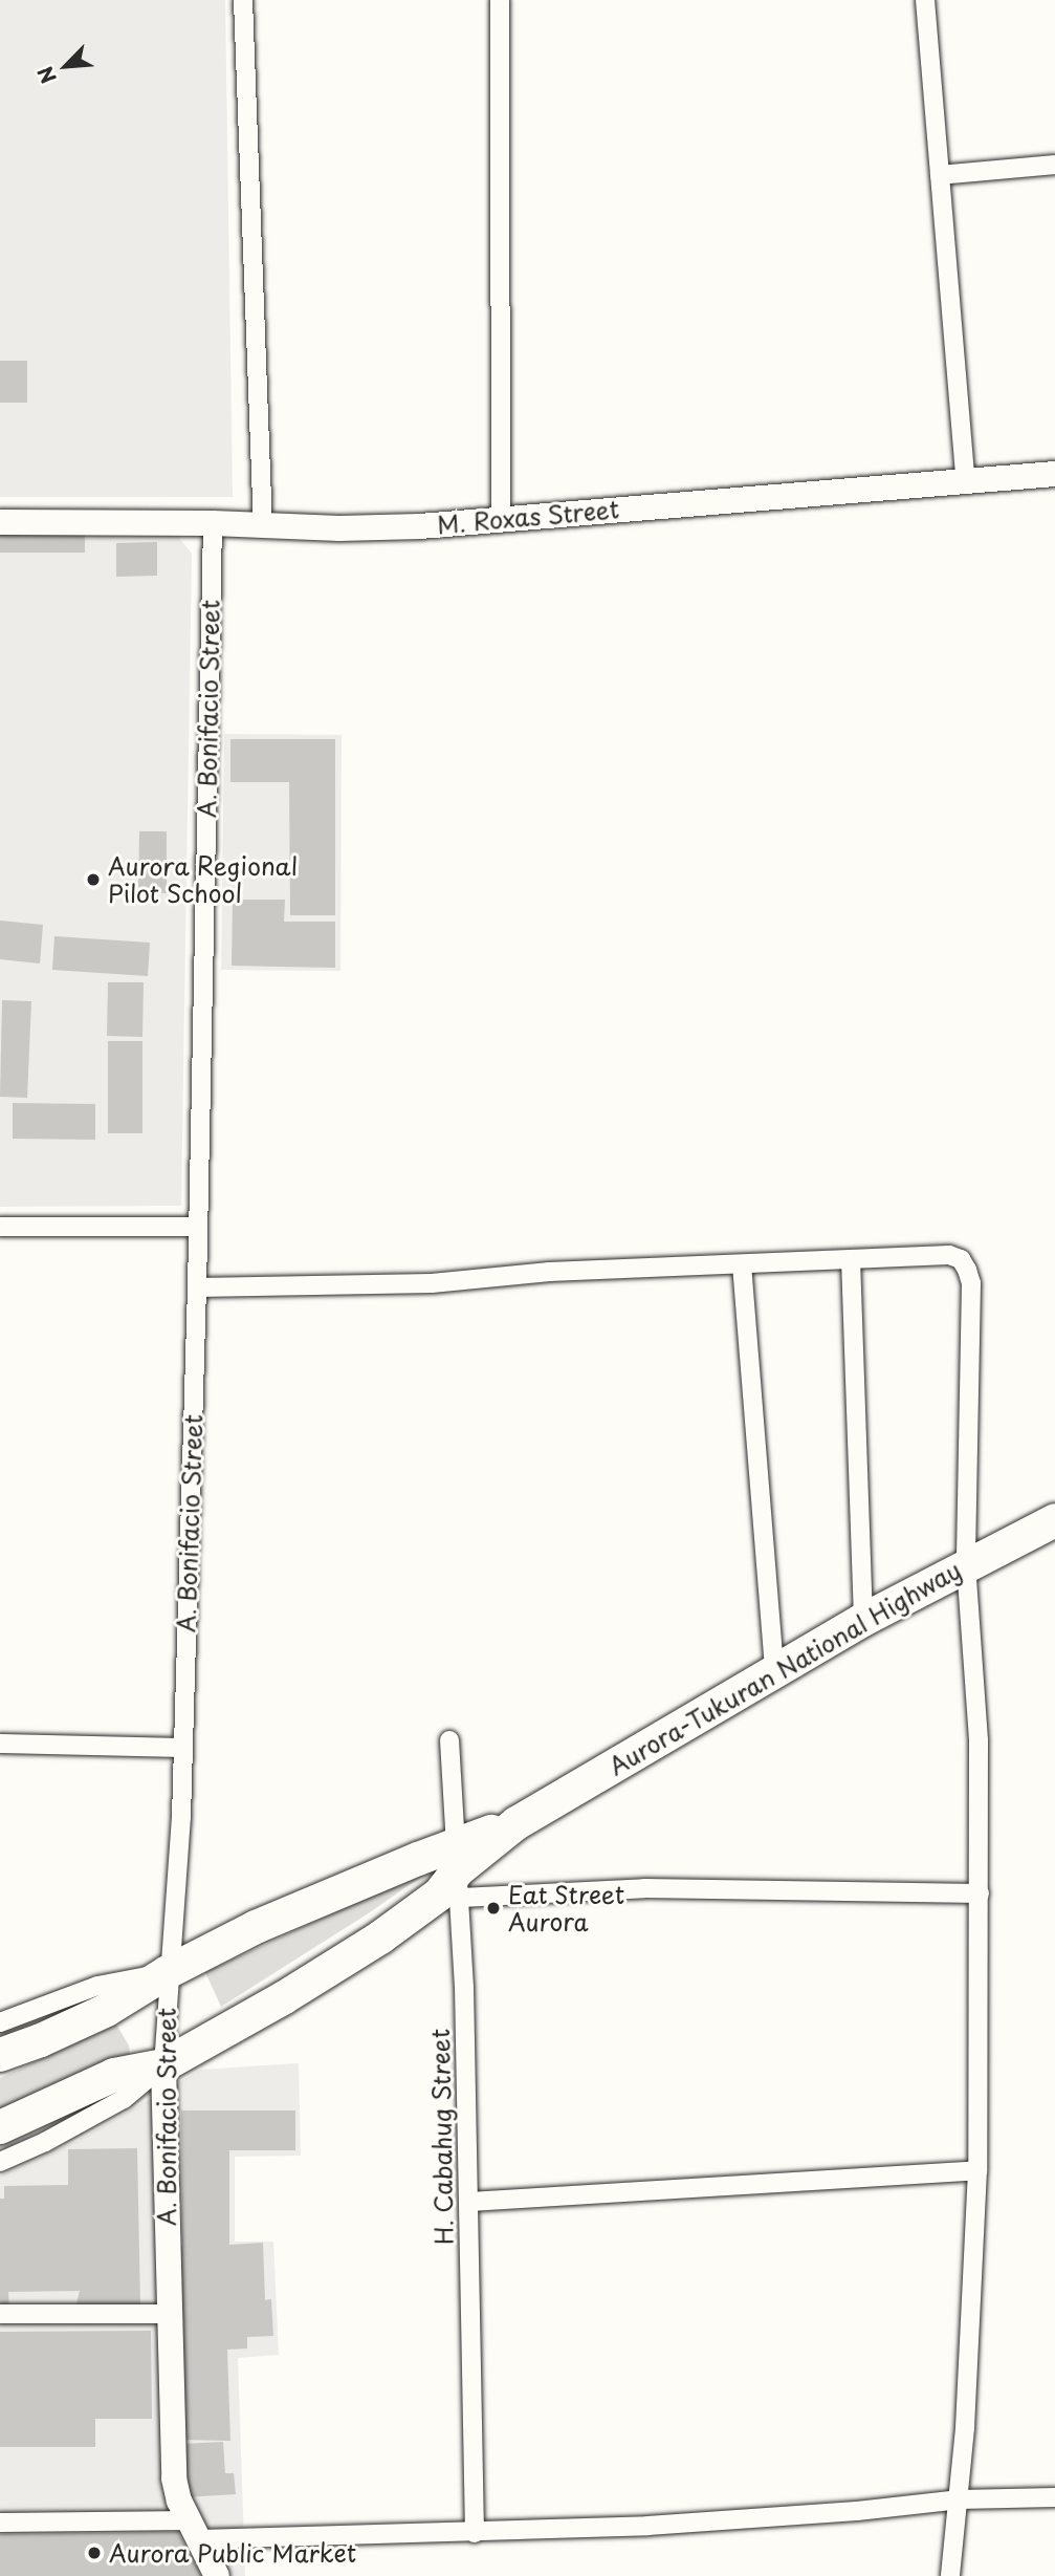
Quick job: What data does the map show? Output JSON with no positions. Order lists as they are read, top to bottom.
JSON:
{
  "streets": {
    "highway": ["Aurora-Tukuran National Highway"],
    "street": ["M. Roxas Street", "A. Bonifacio Street", "H. Cabahug Street"]
  },
  "crossings": [
    ["M. Roxas Street", "A. Bonifacio Street"],
    ["A. Bonifacio Street", "Aurora-Tukuran National Highway"],
    ["Aurora-Tukuran National Highway", "H. Cabahug Street"]
  ],
  "places": ["Aurora Regional Pilot School", "Eat Street Aurora", "Aurora Public Market"],
  "north": "bottom left"
}
